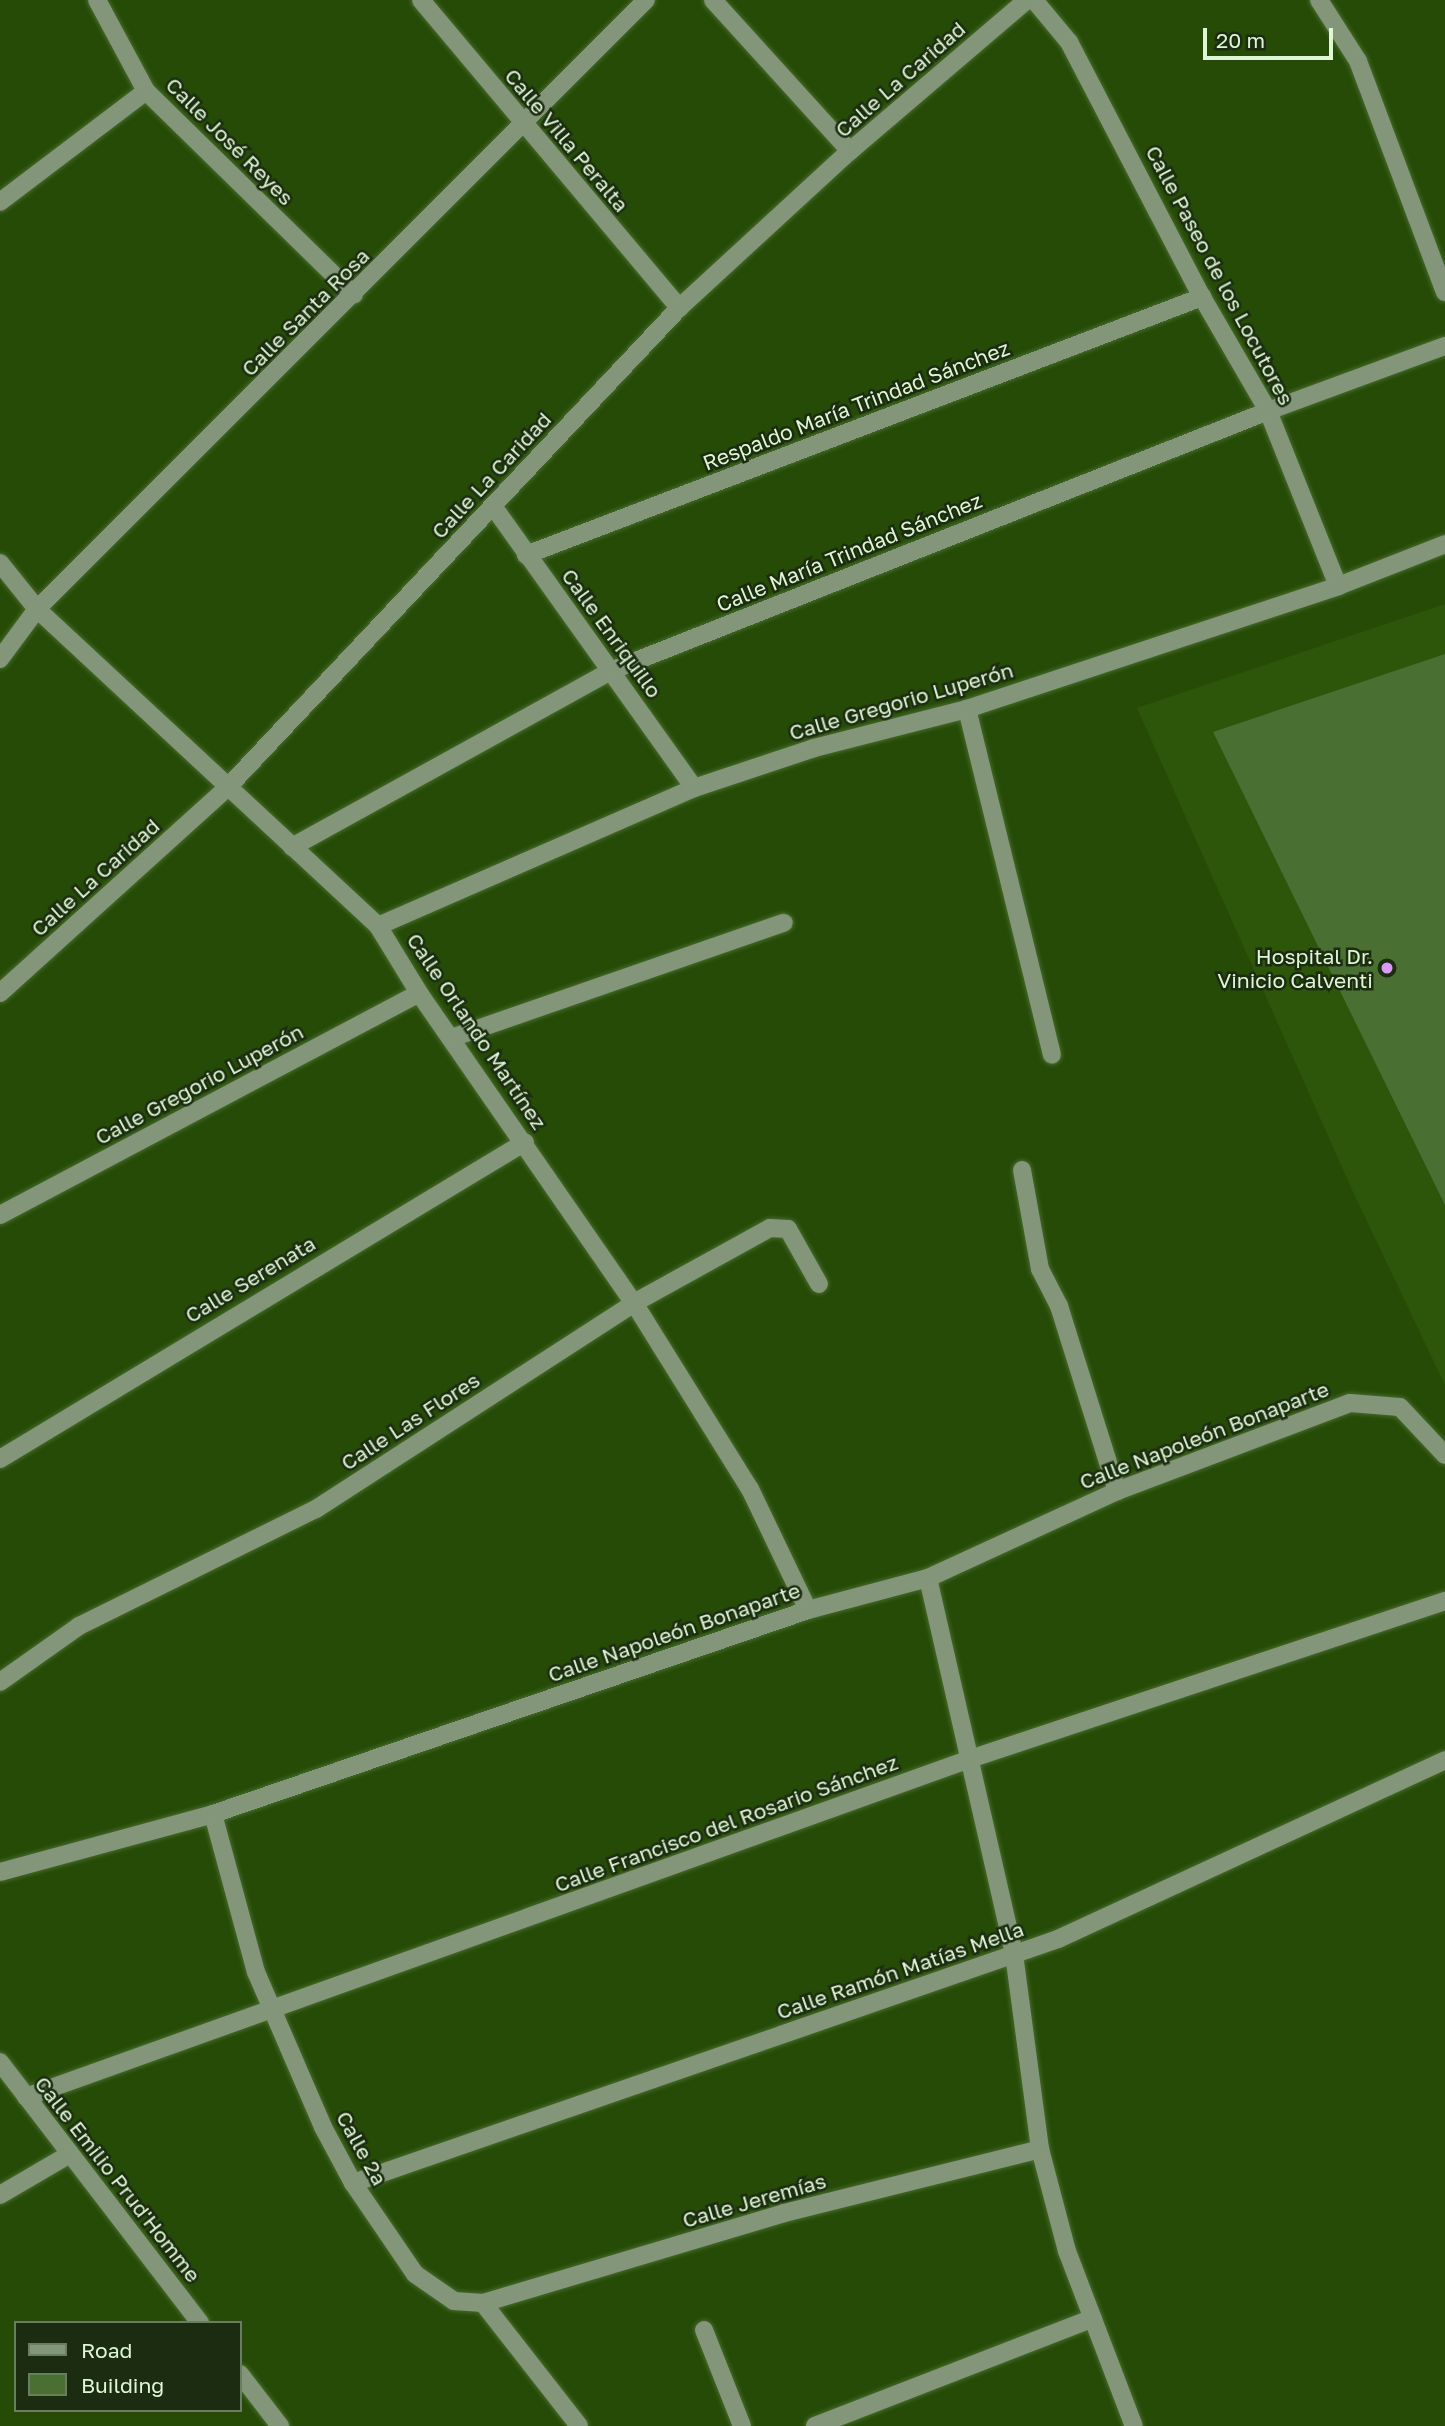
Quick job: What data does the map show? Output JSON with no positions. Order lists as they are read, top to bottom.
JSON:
{
  "streets": {
    "street": [
      "Calle La Caridad",
      "Calle Villa Peralta",
      "Calle José Reyes",
      "Calle Paseo de los Locutores",
      "Calle Santa Rosa",
      "Respaldo María Trindad Sánchez",
      "Calle María Trindad Sánchez",
      "Calle Enriquillo",
      "Calle Gregorio Luperón",
      "Calle Orlando Martínez",
      "Calle Serenata",
      "Calle Las Flores",
      "Calle Napoleón Bonaparte",
      "Calle Francisco del Rosario Sánchez",
      "Calle Ramón Matías Mella",
      "Calle 2a",
      "Calle Emilio Prud'Homme",
      "Calle Jeremías"
    ]
  },
  "crossings": [
    ["Calle La Caridad", "Calle Villa Peralta"],
    ["Calle La Caridad", "Calle Enriquillo"],
    ["Calle La Caridad", "Calle Orlando Martínez"],
    ["Calle Villa Peralta", "Calle Santa Rosa"],
    ["Calle José Reyes", "Calle Santa Rosa"],
    ["Calle Paseo de los Locutores", "Respaldo María Trindad Sánchez"],
    ["Calle Paseo de los Locutores", "Calle María Trindad Sánchez"],
    ["Calle Paseo de los Locutores", "Calle Gregorio Luperón"],
    ["Calle Santa Rosa", "Calle Orlando Martínez"],
    ["Respaldo María Trindad Sánchez", "Calle Enriquillo"],
    ["Calle María Trindad Sánchez", "Calle Enriquillo"],
    ["Calle María Trindad Sánchez", "Calle Orlando Martínez"],
    ["Calle Enriquillo", "Calle Gregorio Luperón"],
    ["Calle Gregorio Luperón", "Calle Orlando Martínez"],
    ["Calle Orlando Martínez", "Calle Serenata"],
    ["Calle Orlando Martínez", "Calle Las Flores"],
    ["Calle Orlando Martínez", "Calle Napoleón Bonaparte"],
    ["Calle Napoleón Bonaparte", "Calle 2a"],
    ["Calle Francisco del Rosario Sánchez", "Calle 2a"],
    ["Calle Francisco del Rosario Sánchez", "Calle Emilio Prud'Homme"],
    ["Calle Ramón Matías Mella", "Calle 2a"],
    ["Calle 2a", "Calle Jeremías"]
  ],
  "places": ["Hospital Dr. Vinicio Calventi"],
  "legend": ["Road", "Building"],
  "scale_bar": "20 m"
}
